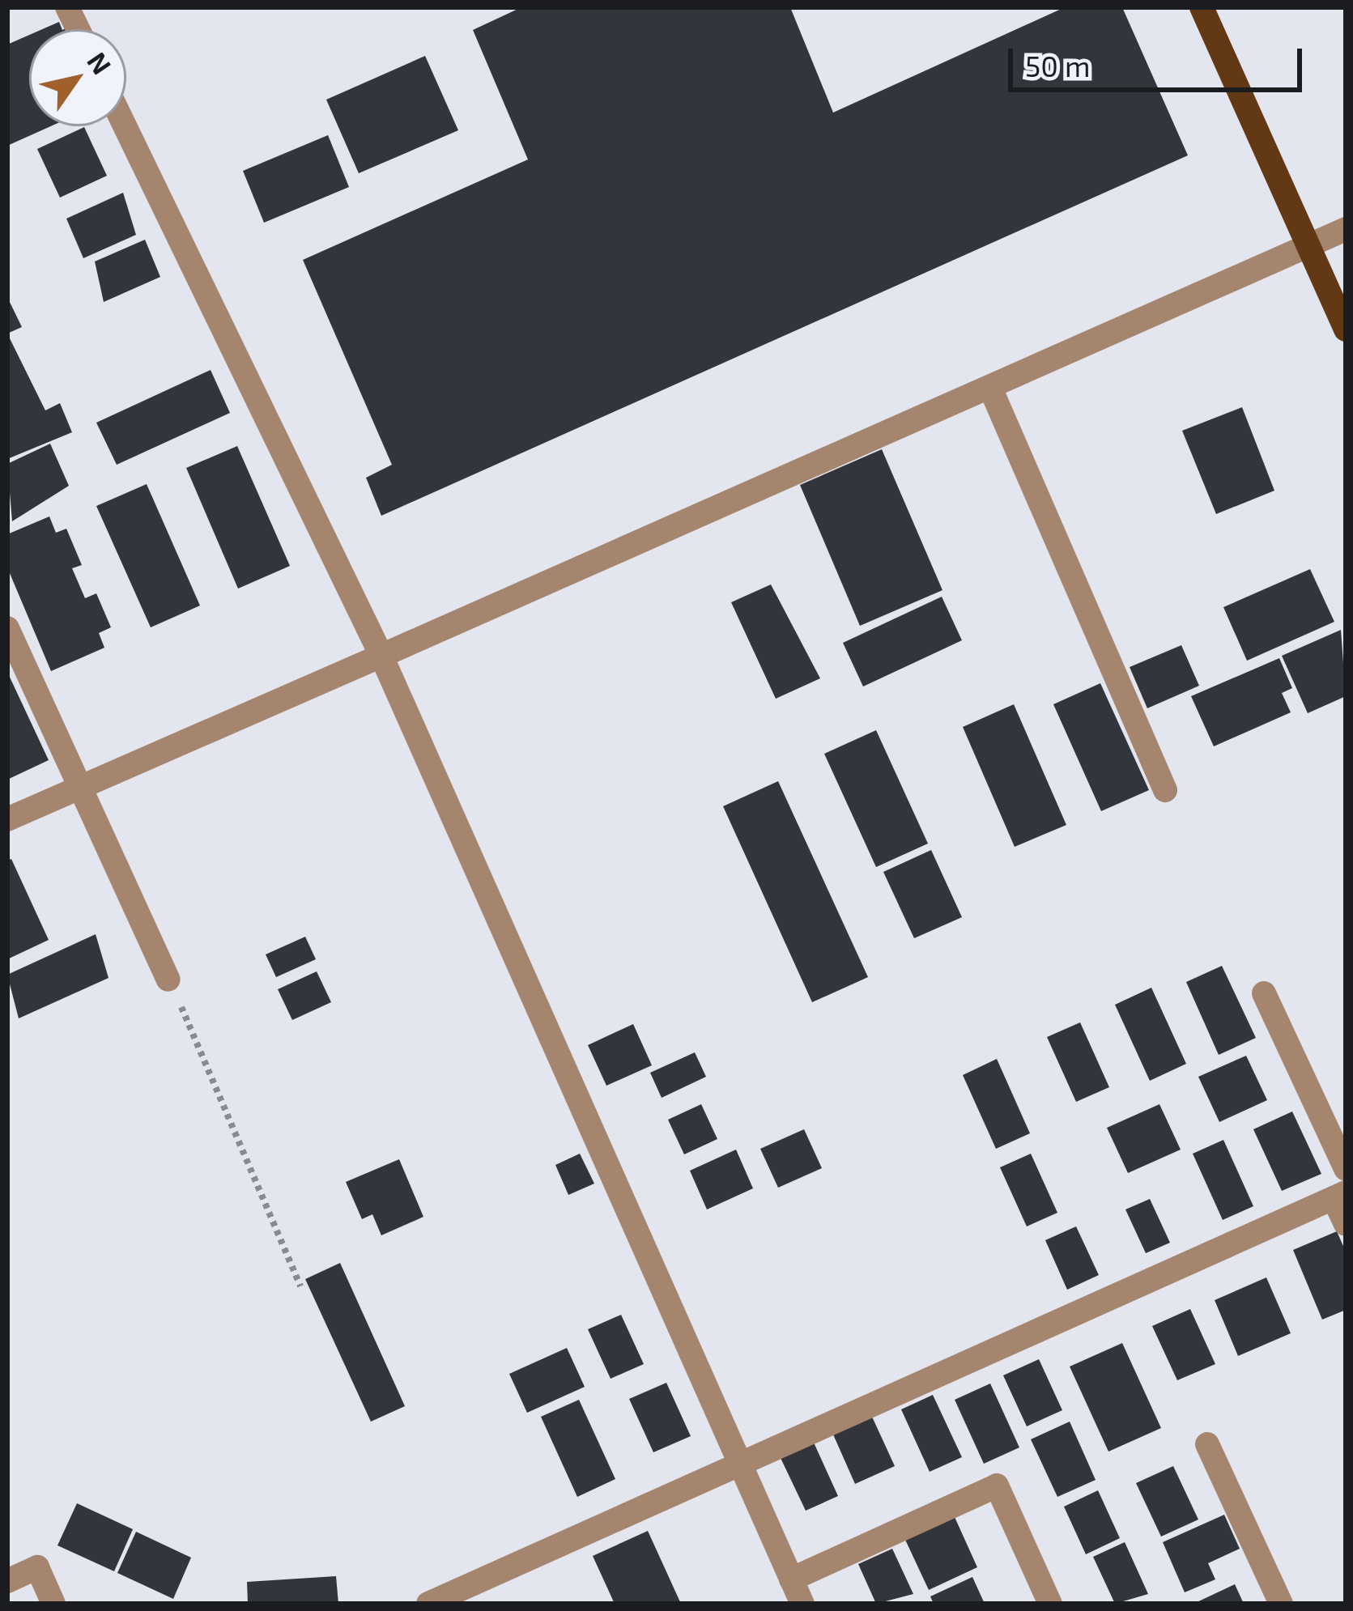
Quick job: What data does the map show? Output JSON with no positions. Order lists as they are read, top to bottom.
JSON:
{
  "scale_bar": "50 m",
  "north": "top right"
}
